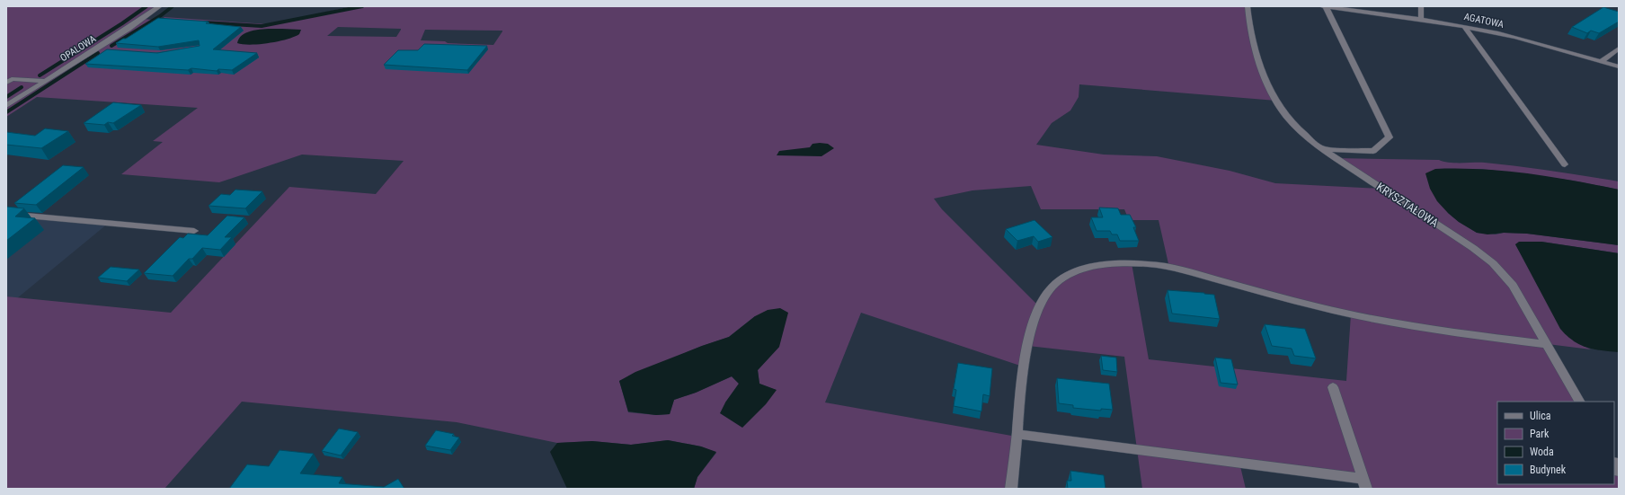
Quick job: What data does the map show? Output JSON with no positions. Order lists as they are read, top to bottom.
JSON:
{
  "streets": {
    "street": ["AGATOWA", "OPALOWA", "KRYSZTAŁOWA"]
  },
  "legend": [
    "Ulica",
    "Park",
    "Woda",
    "Budynek"
  ]
}
